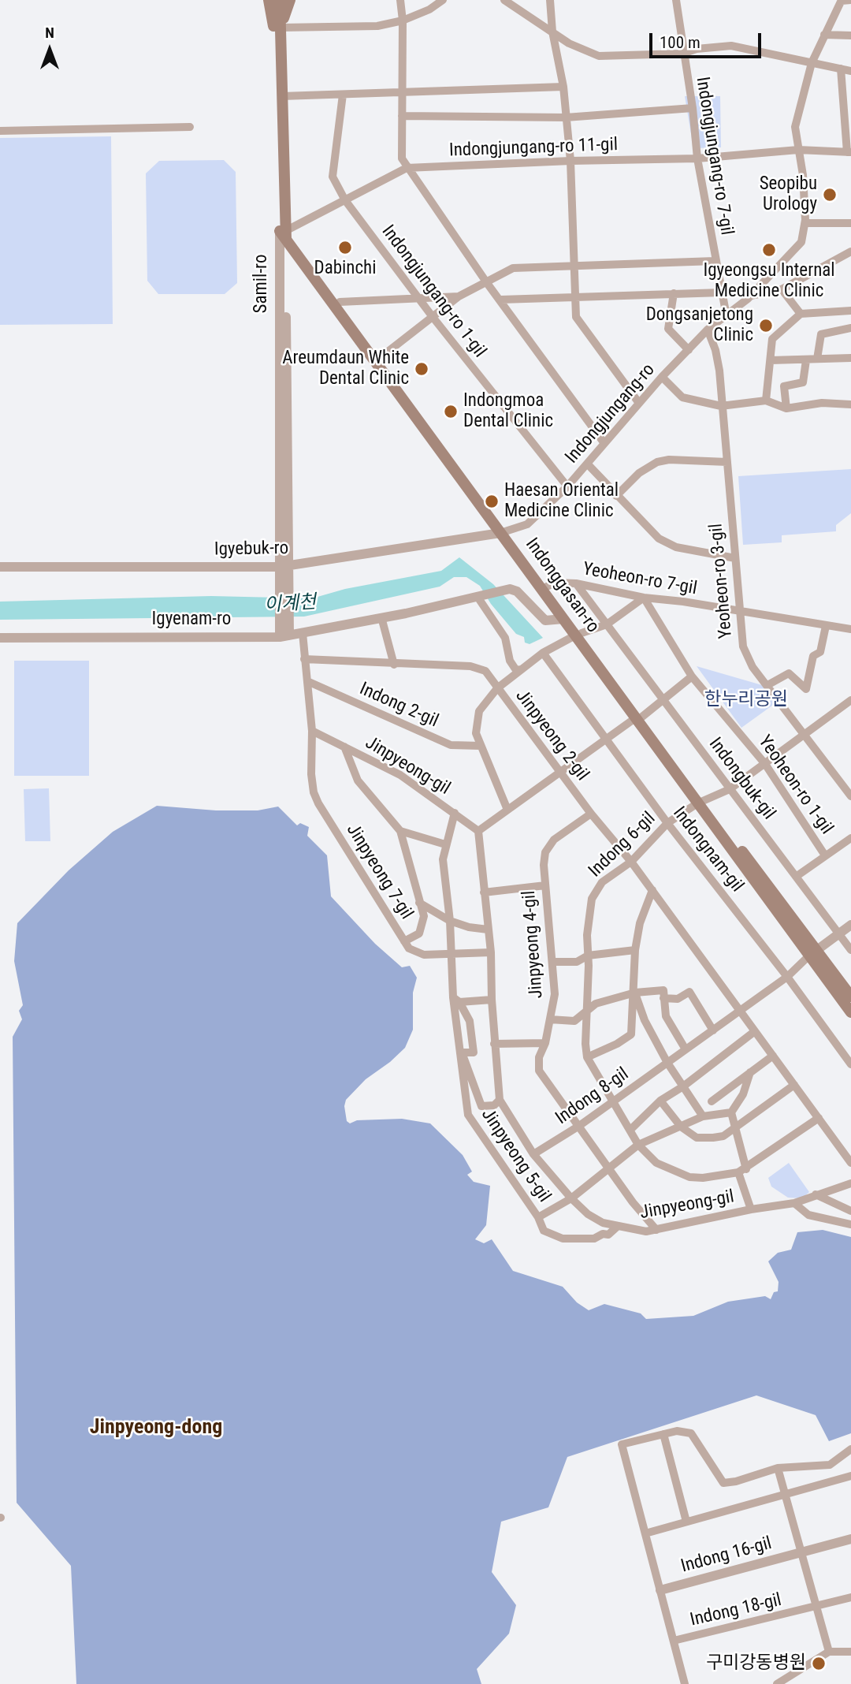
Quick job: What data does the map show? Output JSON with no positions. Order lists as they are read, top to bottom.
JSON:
{
  "streets": {
    "main road": ["Samil-ro", "Indonggasan-ro"],
    "street": [
      "Indongjungang-ro 11-gil",
      "Indongjungang-ro 7-gil",
      "Indongjungang-ro 1-gil",
      "Indongjungang-ro",
      "Igyebuk-ro",
      "Yeoheon-ro 7-gil",
      "Yeoheon-ro 3-gil",
      "Igyenam-ro",
      "Indong 2-gil",
      "Jinpyeong 2-gil",
      "Jinpyeong-gil",
      "Indongbuk-gil",
      "Yeoheon-ro 1-gil",
      "Indong 6-gil",
      "Indongnam-gil",
      "Jinpyeong 7-gil",
      "Jinpyeong 4-gil",
      "Indong 8-gil",
      "Jinpyeong 5-gil",
      "Indong 16-gil",
      "Indong 18-gil"
    ]
  },
  "crossings": [
    ["Indongjungang-ro 11-gil", "Indongjungang-ro 7-gil"],
    ["Indongjungang-ro 11-gil", "Samil-ro"],
    ["Indongjungang-ro 11-gil", "Indongjungang-ro 1-gil"],
    ["Indongjungang-ro 11-gil", "Indongjungang-ro"],
    ["Indongjungang-ro 11-gil", "Indonggasan-ro"],
    ["Indongjungang-ro 7-gil", "Indongjungang-ro"],
    ["Samil-ro", "Igyebuk-ro"],
    ["Samil-ro", "Indonggasan-ro"],
    ["Samil-ro", "Igyenam-ro"],
    ["Indongjungang-ro 1-gil", "Indongjungang-ro"],
    ["Indongjungang-ro", "Igyebuk-ro"],
    ["Indongjungang-ro", "Yeoheon-ro 3-gil"],
    ["Indongjungang-ro", "Indonggasan-ro"],
    ["Igyebuk-ro", "Indonggasan-ro"],
    ["Yeoheon-ro 7-gil", "Yeoheon-ro 3-gil"],
    ["Yeoheon-ro 7-gil", "Indonggasan-ro"],
    ["Yeoheon-ro 7-gil", "Indongbuk-gil"],
    ["Yeoheon-ro 7-gil", "Yeoheon-ro 1-gil"],
    ["Yeoheon-ro 3-gil", "Indong 6-gil"],
    ["Indonggasan-ro", "Igyenam-ro"],
    ["Indonggasan-ro", "Indong 6-gil"],
    ["Indonggasan-ro", "Indong 8-gil"],
    ["Jinpyeong 2-gil", "Indong 6-gil"],
    ["Jinpyeong 2-gil", "Jinpyeong 4-gil"],
    ["Jinpyeong 2-gil", "Indong 8-gil"],
    ["Jinpyeong-gil", "Jinpyeong 7-gil"],
    ["Jinpyeong-gil", "Jinpyeong 4-gil"],
    ["Jinpyeong-gil", "Indong 8-gil"],
    ["Jinpyeong-gil", "Jinpyeong 5-gil"],
    ["Indongbuk-gil", "Indong 6-gil"],
    ["Yeoheon-ro 1-gil", "Indong 6-gil"],
    ["Indong 6-gil", "Indongnam-gil"],
    ["Indong 6-gil", "Indong 8-gil"],
    ["Indongnam-gil", "Indong 8-gil"],
    ["Jinpyeong 7-gil", "Jinpyeong 5-gil"],
    ["Jinpyeong 4-gil", "Indong 8-gil"],
    ["Indong 16-gil", "Indong 18-gil"]
  ],
  "districts": ["Jinpyeong-dong"],
  "water": ["이계천"],
  "parks": ["한누리공원"],
  "places": [
    "Seopibu Urology",
    "Dabinchi",
    "Igyeongsu Internal Medicine Clinic",
    "Dongsanjetong Clinic",
    "Areumdaun White Dental Clinic",
    "Indongmoa Dental Clinic",
    "Haesan Oriental Medicine Clinic",
    "구미강동병원"
  ],
  "scale_bar": "100 m",
  "north": "top"
}
